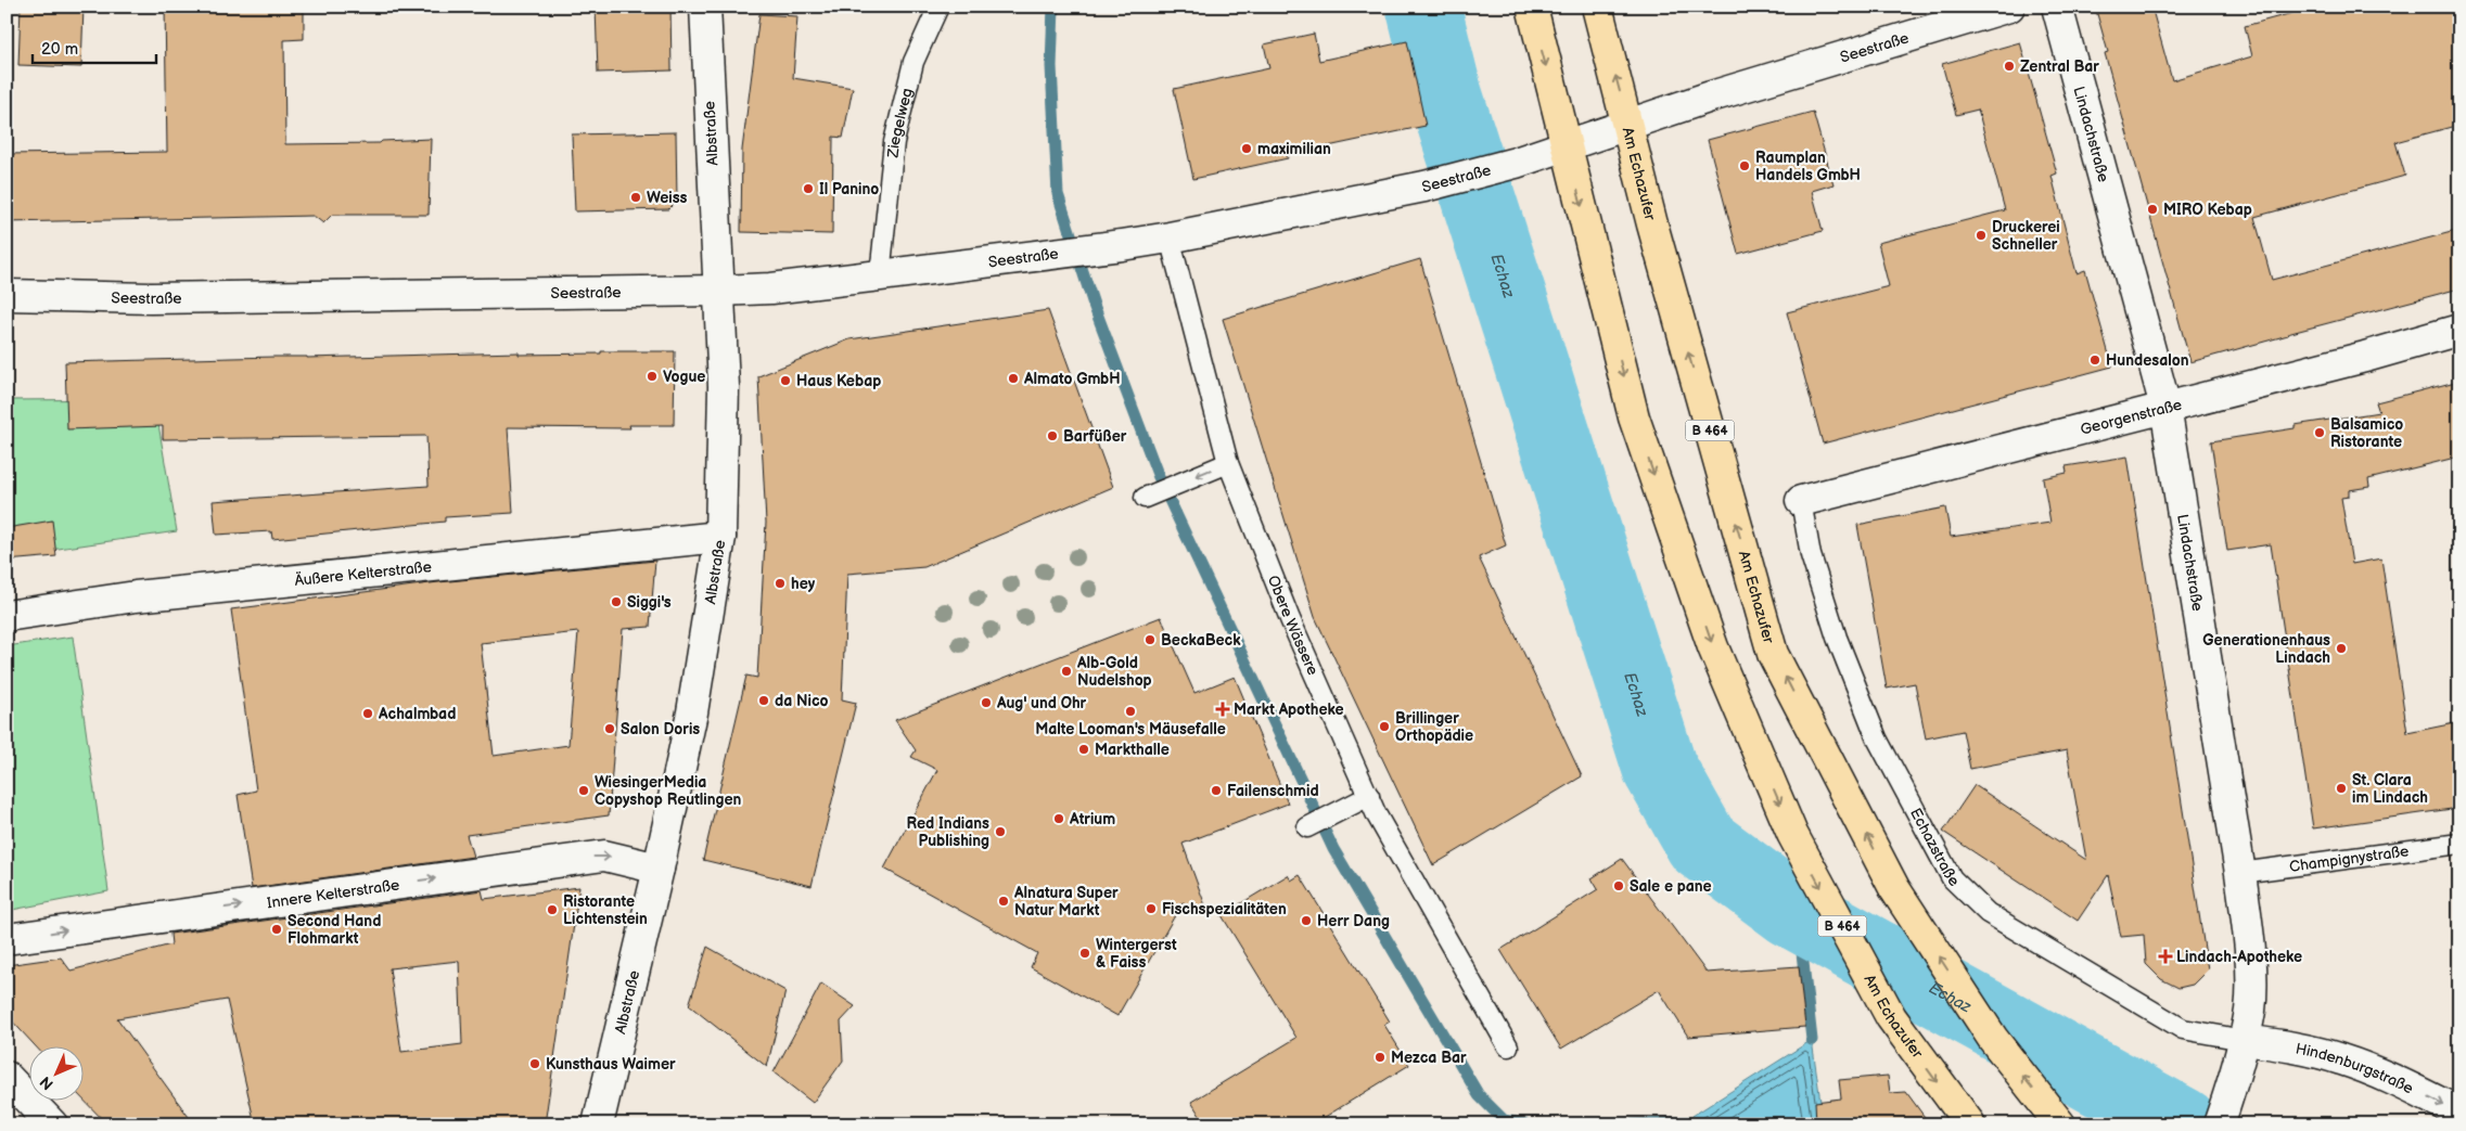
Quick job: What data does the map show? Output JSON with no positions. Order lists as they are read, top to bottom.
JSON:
{
  "streets": {
    "main road": ["Am Echazufer", "B 464"],
    "street": [
      "Seestraße",
      "Albstraße",
      "Lindachstraße",
      "Georgenstraße",
      "Äußere Kelterstraße",
      "Innere Kelterstraße",
      "Hindenburgstraße"
    ],
    "lane": [
      "Ziegelweg",
      "Obere Wässere",
      "Echazstraße",
      "Champignystraße"
    ]
  },
  "crossings": [
    ["Seestraße", "Ziegelweg"],
    ["Seestraße", "Albstraße"],
    ["Seestraße", "Am Echazufer"],
    ["Seestraße", "Obere Wässere"],
    ["Albstraße", "Äußere Kelterstraße"],
    ["Albstraße", "Innere Kelterstraße"],
    ["Lindachstraße", "Georgenstraße"],
    ["Lindachstraße", "Echazstraße"],
    ["Lindachstraße", "Champignystraße"],
    ["Lindachstraße", "Hindenburgstraße"],
    ["Georgenstraße", "Echazstraße"],
    ["Echazstraße", "Hindenburgstraße"]
  ],
  "one_way": ["Innere Kelterstraße", "Hindenburgstraße"],
  "water": ["Echaz"],
  "places": {
    "other": [
      "Zentral Bar",
      "maximilian",
      "Raumplan Handels GmbH",
      "Il Panino",
      "Weiss",
      "MIRO Kebap",
      "Druckerei Schneller",
      "Hundesalon",
      "Vogue",
      "Almato GmbH",
      "Haus Kebap",
      "Balsamico Ristorante",
      "Barfüßer",
      "hey",
      "Siggi's",
      "BeckaBeck",
      "Generationenhaus Lindach",
      "Alb-Gold Nudelshop",
      "da Nico",
      "Aug' und Ohr",
      "Malte Looman's Mäusefalle",
      "Achalmbad",
      "Brillinger Orthopädie",
      "Salon Doris",
      "Markthalle",
      "St. Clara im Lindach",
      "WiesingerMedia Copyshop Reutlingen",
      "Failenschmid",
      "Atrium",
      "Red Indians Publishing",
      "Sale e pane",
      "Alnatura Super Natur Markt",
      "Fischspezialitäten",
      "Ristorante Lichtenstein",
      "Herr Dang",
      "Second Hand Flohmarkt",
      "Wintergerst & Faiss",
      "Mezca Bar",
      "Kunsthaus Waimer"
    ],
    "health": ["Markt Apotheke", "Lindach-Apotheke"]
  },
  "scale_bar": "20 m",
  "north": "bottom left"
}
